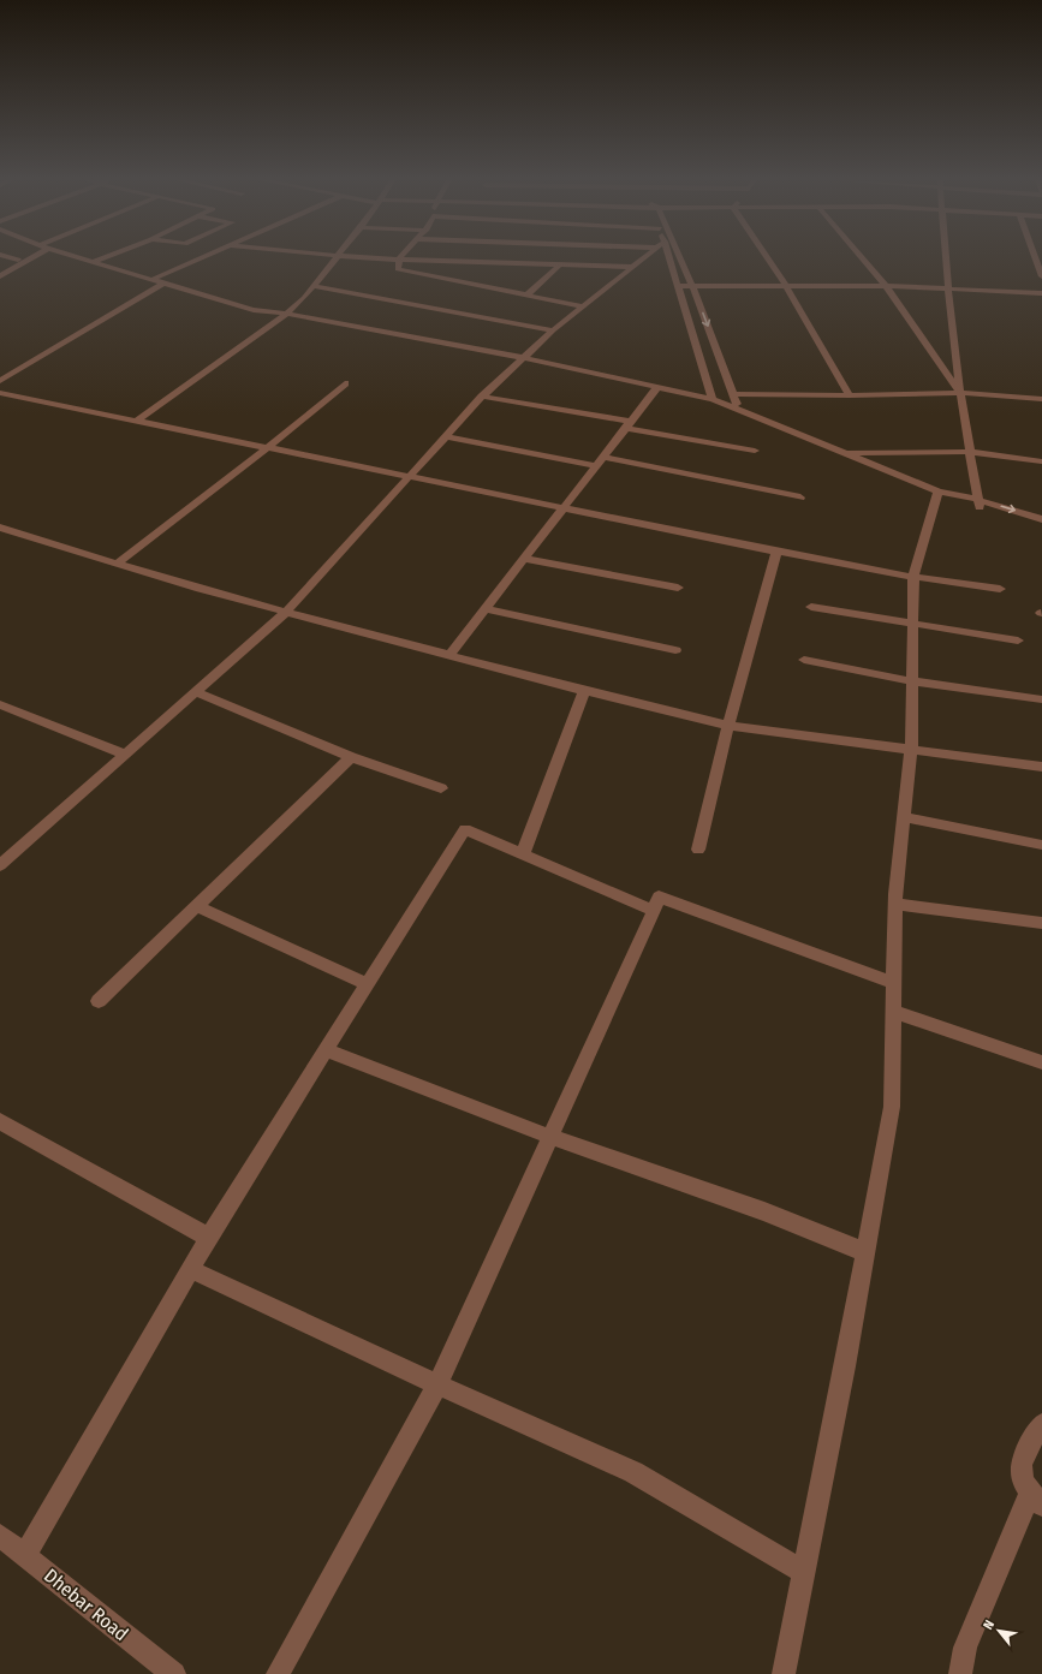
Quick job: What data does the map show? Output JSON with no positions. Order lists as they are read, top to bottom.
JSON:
{
  "streets": {
    "street": ["Dhebar Road"]
  },
  "north": "top left"
}
